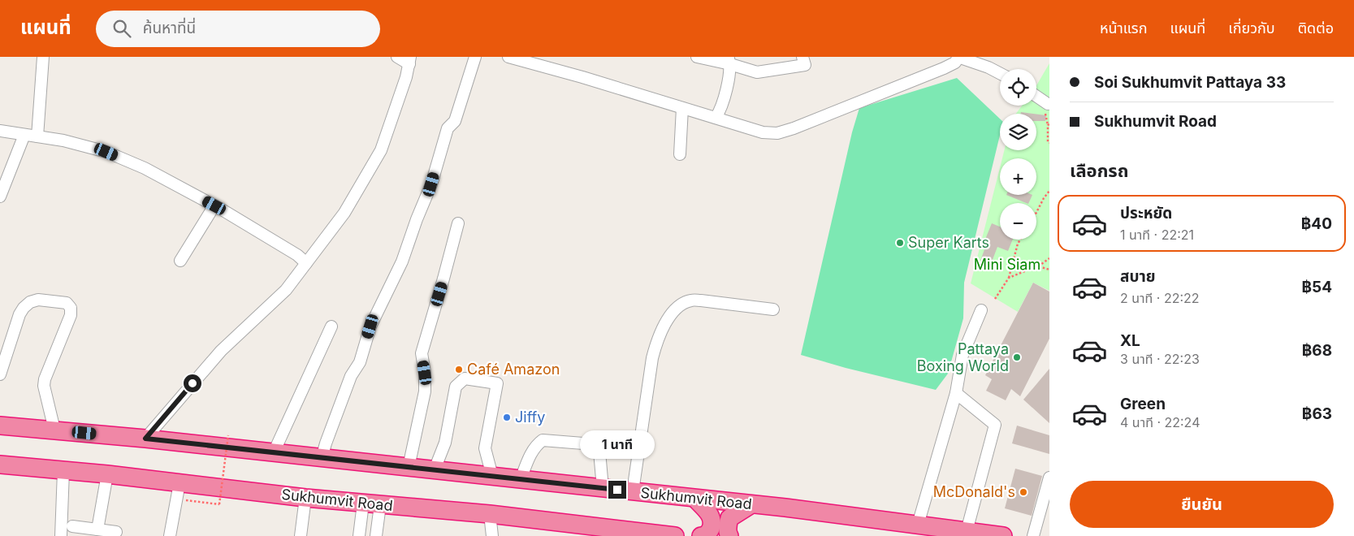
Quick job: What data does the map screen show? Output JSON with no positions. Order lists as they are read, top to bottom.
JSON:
{
  "streets": {
    "highway": ["Sukhumvit Road"]
  },
  "parks": ["Mini Siam"],
  "places": [
    "Super Karts",
    "Pattaya Boxing World",
    "Café Amazon",
    "Jiffy",
    "McDonald's"
  ],
  "page": {
    "header": "แผนที่",
    "search": "ค้นหาที่นี่",
    "nav": [
      "หน้าแรก",
      "แผนที่",
      "เกี่ยวกับ",
      "ติดต่อ"
    ],
    "banner": ["Soi Sukhumvit Pattaya 33", "Sukhumvit Road"],
    "map_buttons": ["+", "−"],
    "heading": "เลือกรถ",
    "list": [
      {
        "name": "ประหยัด",
        "note": "1 นาที · 22:21",
        "value": "฿40"
      },
      {
        "name": "สบาย",
        "note": "2 นาที · 22:22",
        "value": "฿54"
      },
      {
        "name": "XL",
        "note": "3 นาที · 22:23",
        "value": "฿68"
      },
      {
        "name": "Green",
        "note": "4 นาที · 22:24",
        "value": "฿63"
      }
    ],
    "bubble": "1 นาที",
    "buttons": "ยืนยัน"
  }
}
